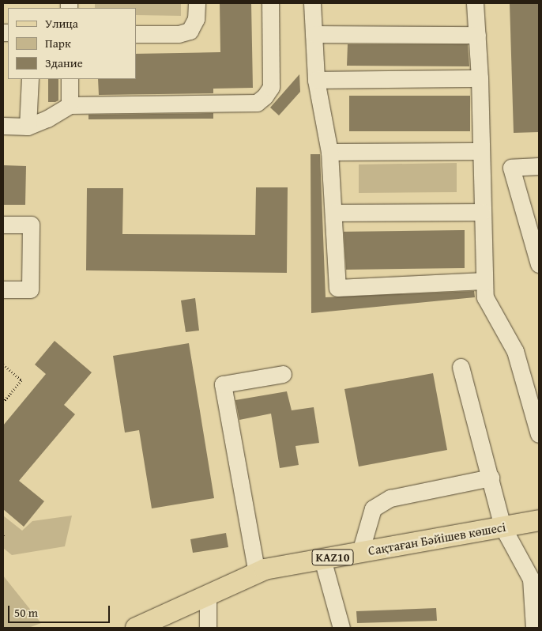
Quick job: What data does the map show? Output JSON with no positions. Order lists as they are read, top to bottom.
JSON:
{
  "streets": {
    "main road": ["Сақтаған Бәйішев көшесі", "KAZ10"]
  },
  "legend": ["Улица", "Парк", "Здание"],
  "scale_bar": "50 m"
}
